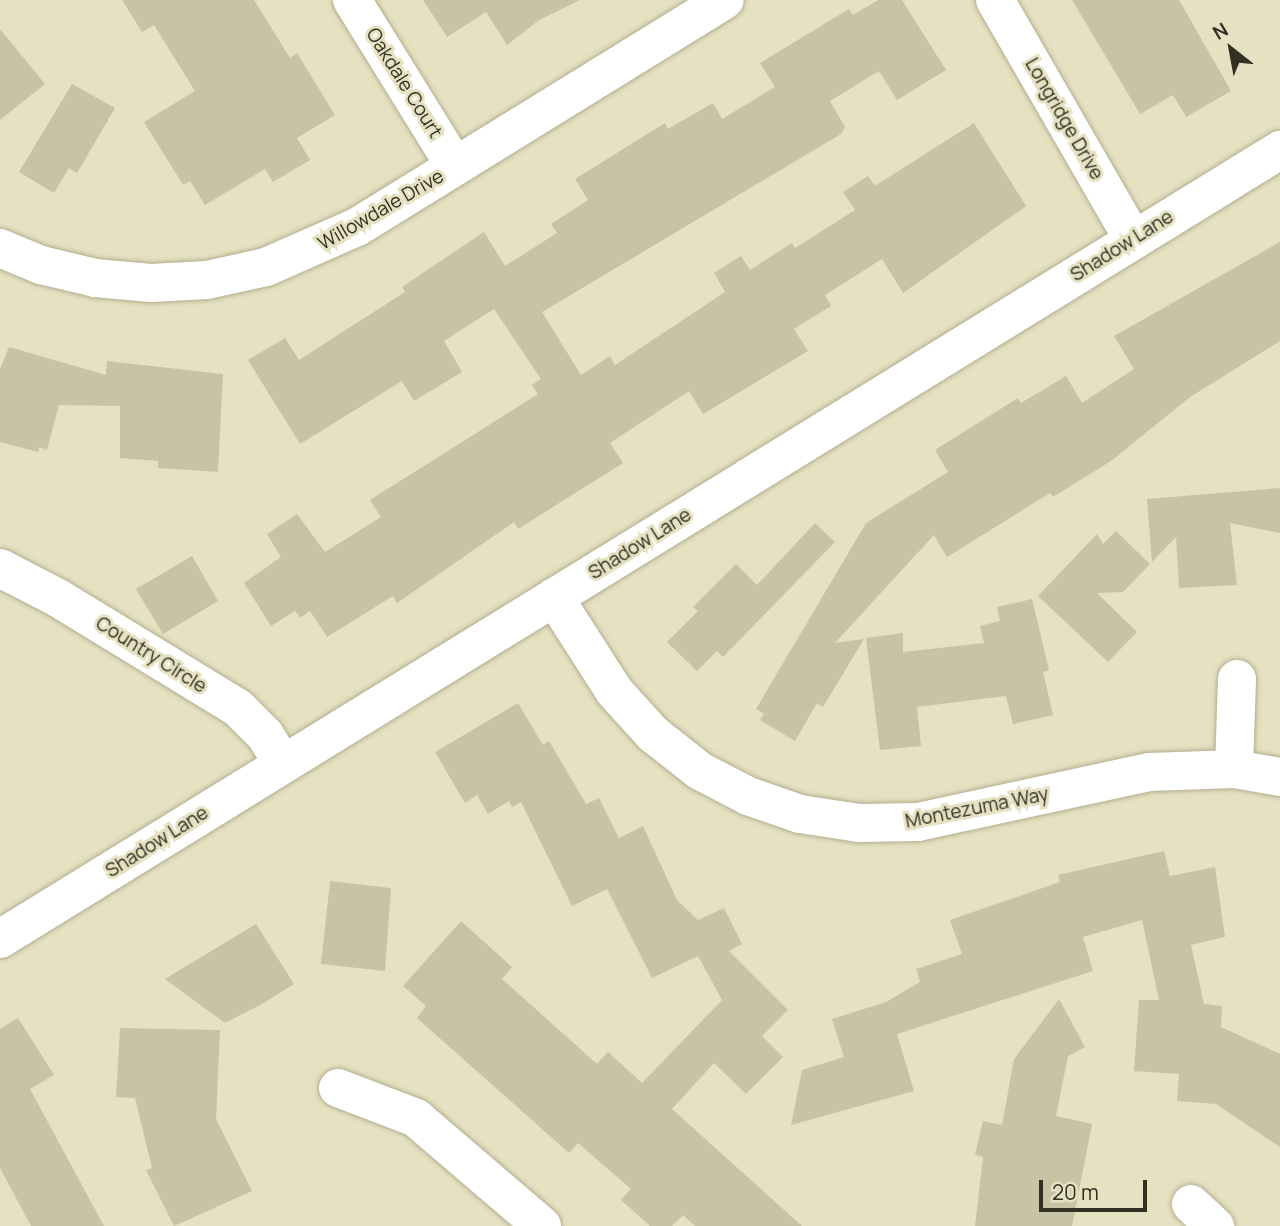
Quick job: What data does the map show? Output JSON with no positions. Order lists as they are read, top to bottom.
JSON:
{
  "streets": {
    "street": [
      "Oakdale Court",
      "Longridge Drive",
      "Willowdale Drive",
      "Shadow Lane",
      "Country Circle",
      "Montezuma Way"
    ]
  },
  "crossings": [
    ["Oakdale Court", "Willowdale Drive"],
    ["Longridge Drive", "Shadow Lane"],
    ["Shadow Lane", "Country Circle"],
    ["Shadow Lane", "Montezuma Way"]
  ],
  "scale_bar": "20 m",
  "north": "top left"
}
